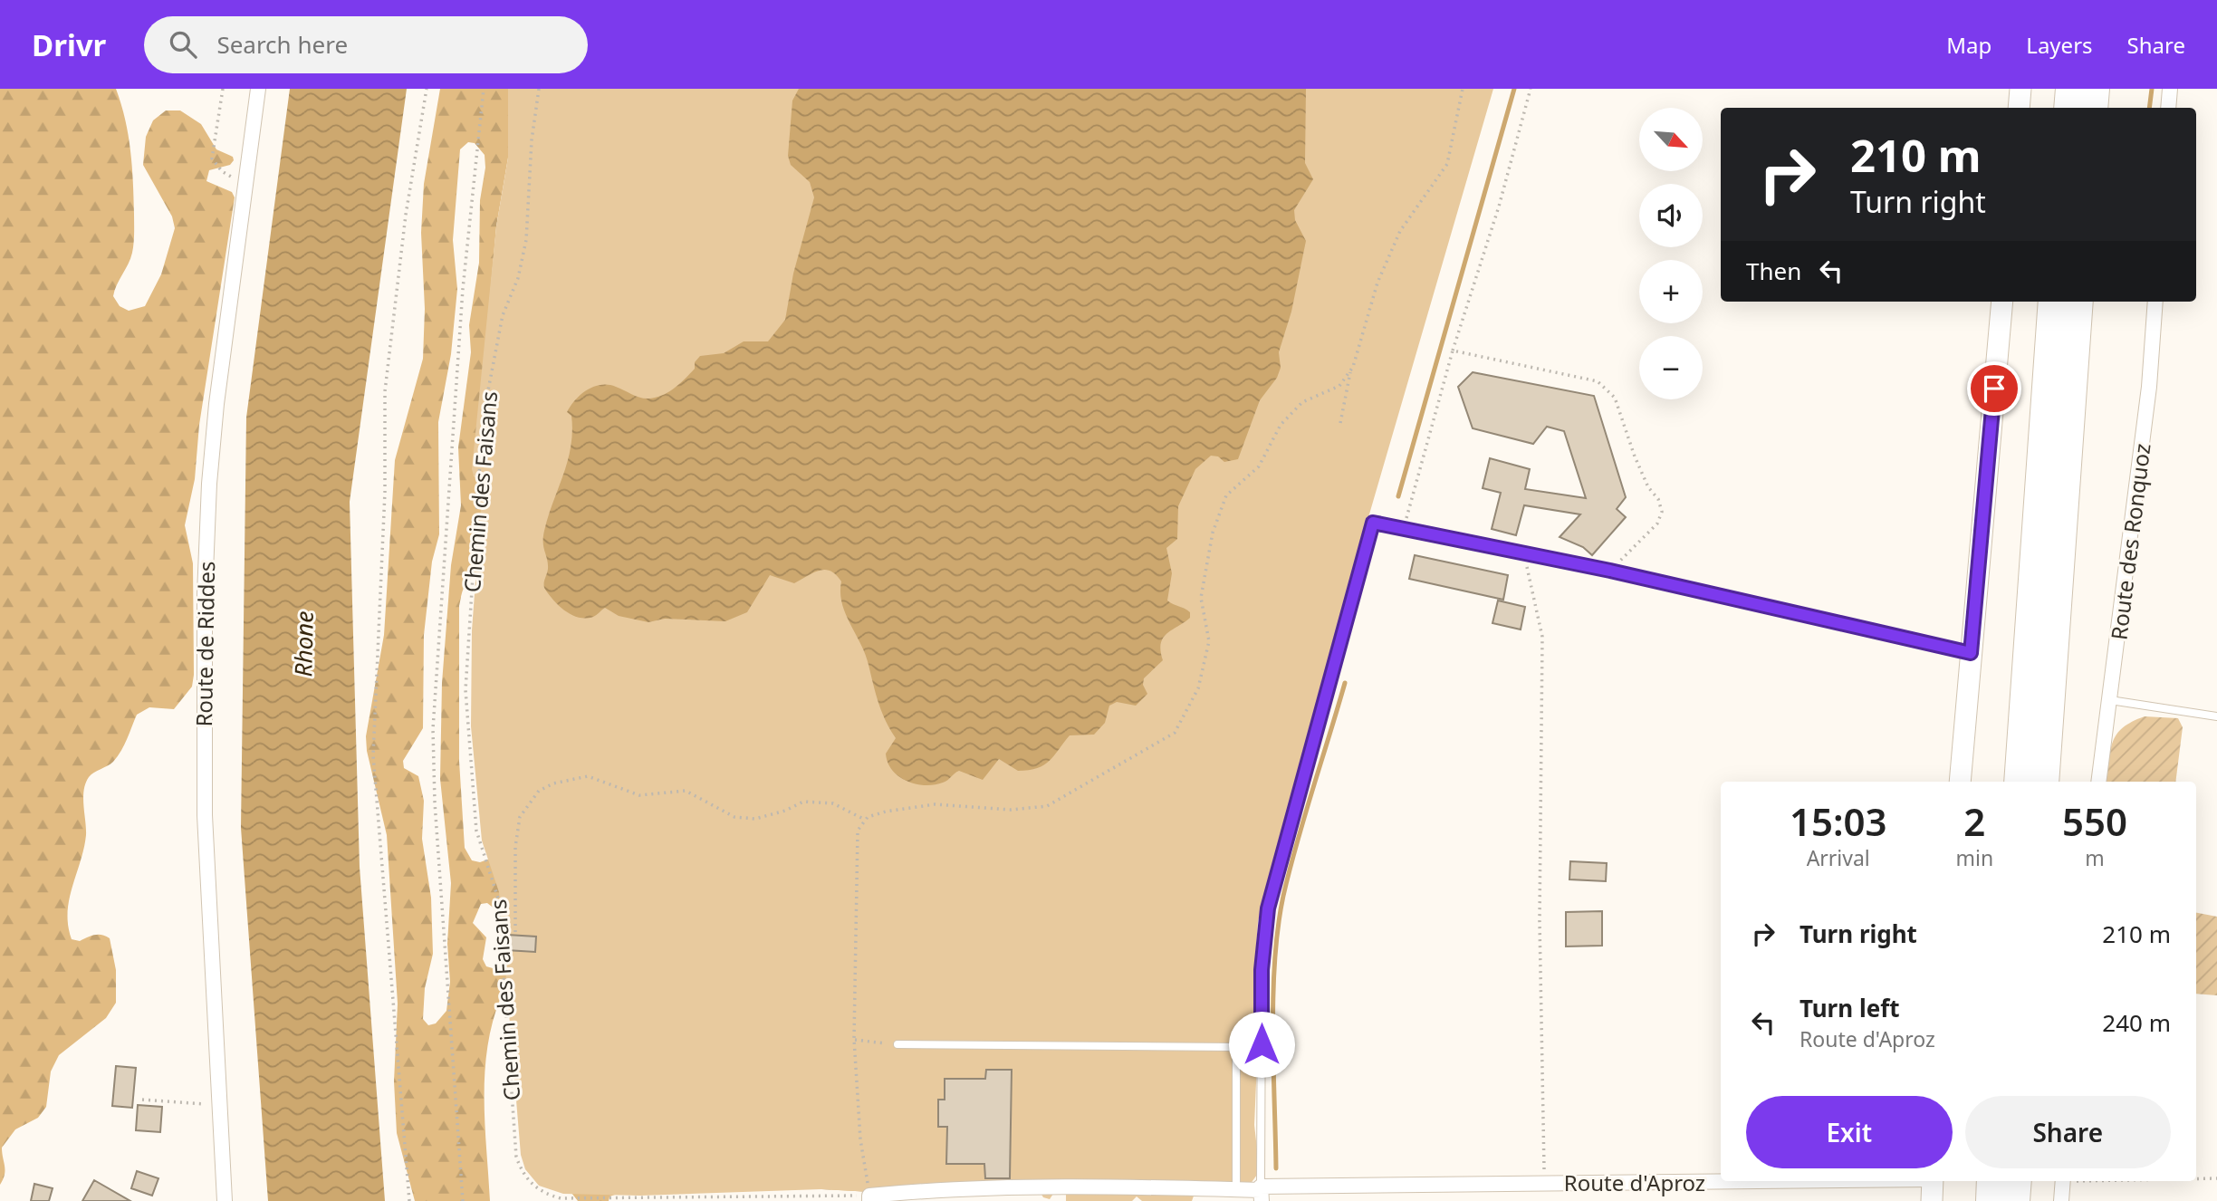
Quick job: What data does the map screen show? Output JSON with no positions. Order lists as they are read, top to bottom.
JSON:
{
  "streets": {
    "street": ["Route des Ronquoz", "Route de Riddes", "Route d'Aproz"],
    "path": ["Chemin des Faisans"]
  },
  "water": ["Rhone"],
  "north": "bottom right",
  "page": {
    "header": "Drivr",
    "search": "Search here",
    "nav": ["Map", "Layers", "Share"],
    "map_buttons": ["+", "−"],
    "turn": ["210 m", "Turn right"],
    "then": "Then",
    "eta": [
      "15:03",
      "Arrival",
      "2",
      "min",
      "550",
      "m"
    ],
    "list": [
      {
        "name": "Turn right",
        "value": "210 m"
      },
      {
        "name": "Turn left",
        "note": "Route d'Aproz",
        "value": "240 m"
      }
    ],
    "buttons": ["Exit", "Share"]
  }
}
